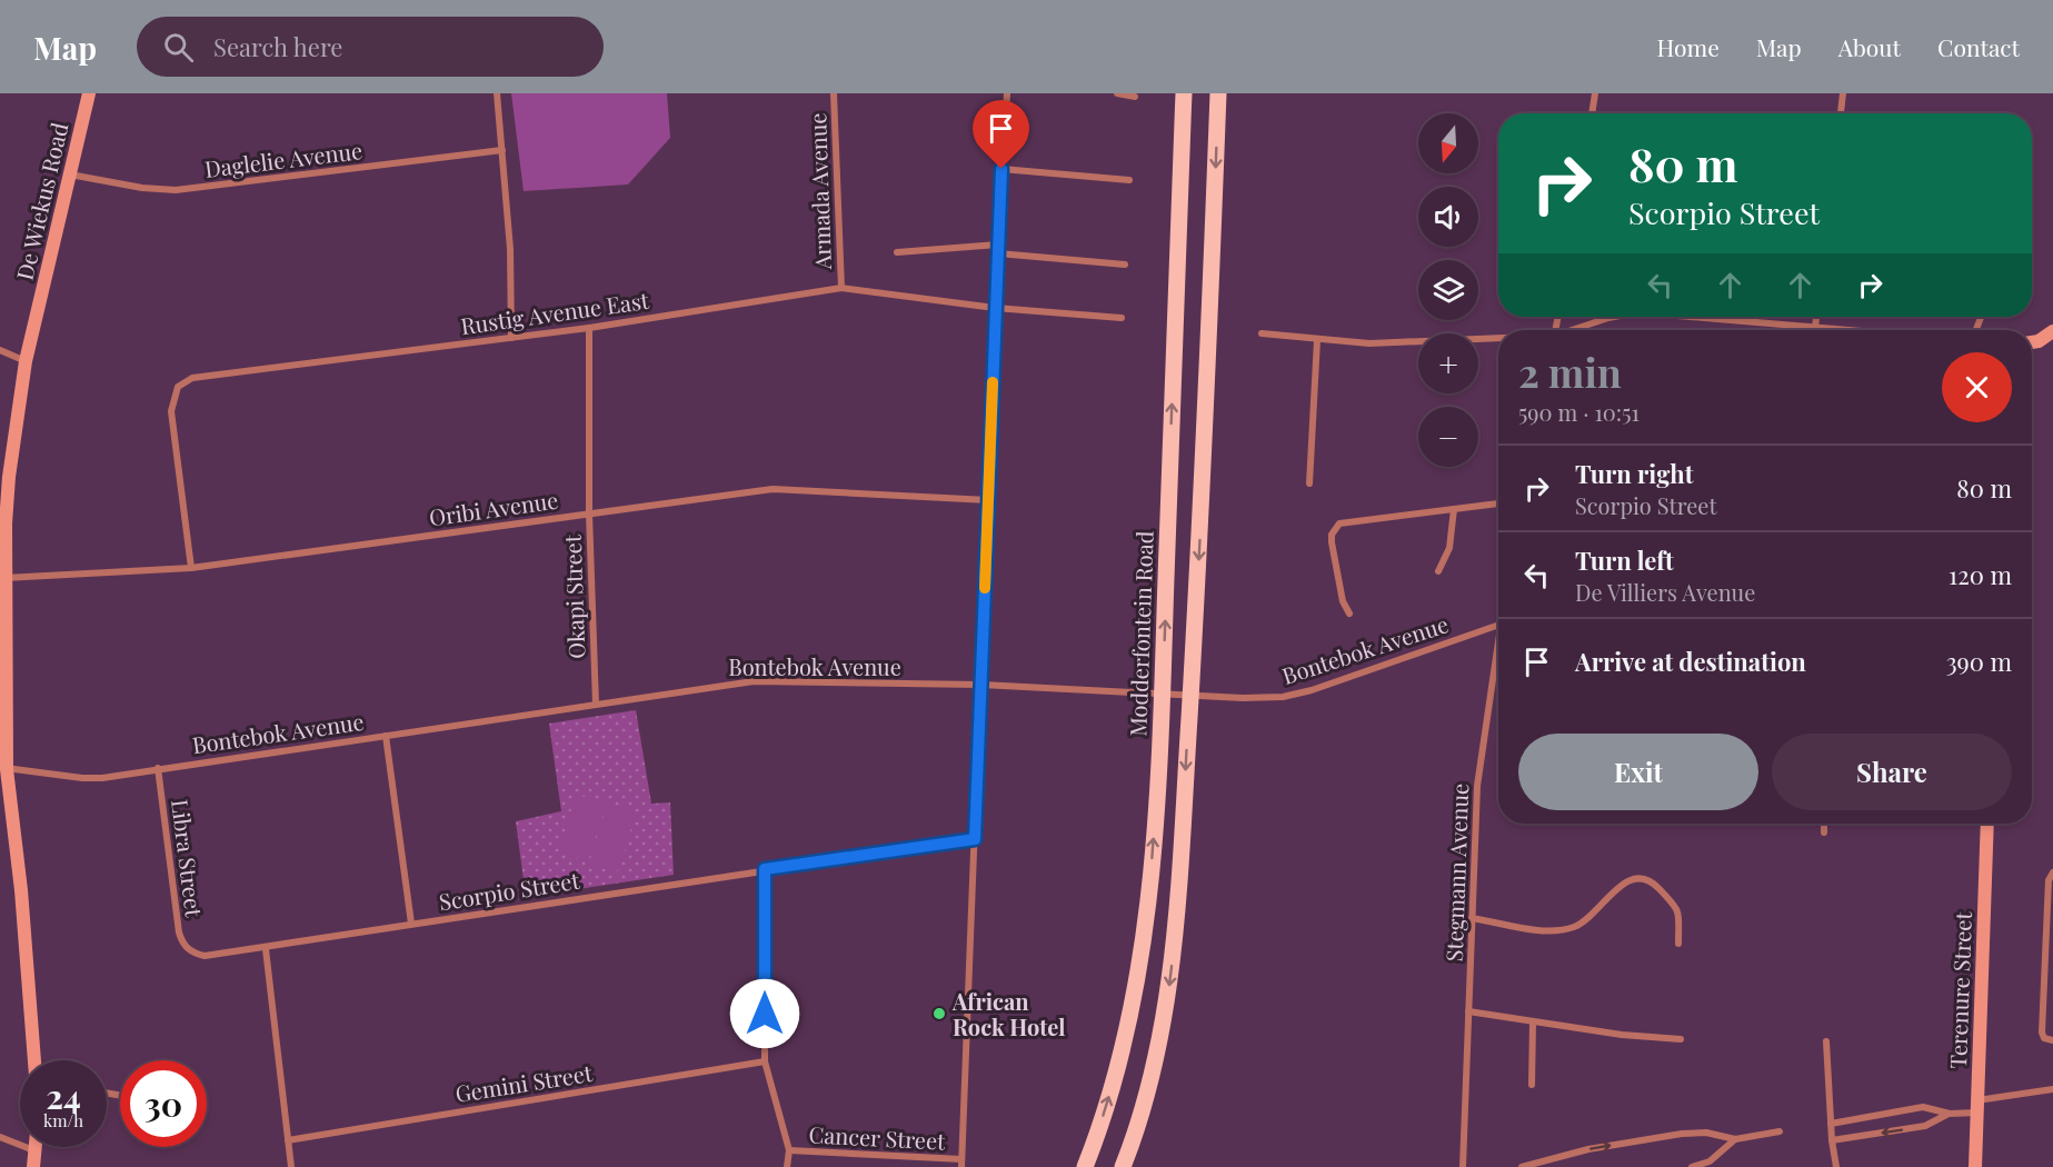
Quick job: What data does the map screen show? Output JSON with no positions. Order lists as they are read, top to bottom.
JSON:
{
  "streets": {
    "main road": ["Modderfontein Road"],
    "street": [
      "Daglelie Avenue",
      "Armada Avenue",
      "De Wiekus Road",
      "Rustig Avenue East",
      "Oribi Avenue",
      "Okapi Street",
      "Bontebok Avenue",
      "Libra Street",
      "Stegmann Avenue",
      "Scorpio Street",
      "Terenure Street",
      "Gemini Street",
      "Cancer Street"
    ]
  },
  "crossings": [
    ["Daglelie Avenue", "De Wiekus Road"],
    ["Armada Avenue", "Rustig Avenue East"],
    ["De Wiekus Road", "Oribi Avenue"],
    ["De Wiekus Road", "Bontebok Avenue"],
    ["Rustig Avenue East", "Oribi Avenue"],
    ["Rustig Avenue East", "Okapi Street"],
    ["Oribi Avenue", "Okapi Street"],
    ["Okapi Street", "Bontebok Avenue"],
    ["Modderfontein Road", "Bontebok Avenue"],
    ["Bontebok Avenue", "Libra Street"],
    ["Libra Street", "Scorpio Street"]
  ],
  "places": ["African Rock Hotel"],
  "north": "bottom",
  "page": {
    "header": "Map",
    "search": "Search here",
    "nav": [
      "Home",
      "Map",
      "About",
      "Contact"
    ],
    "map_buttons": ["+", "−"],
    "turn": ["80 m", "Scorpio Street"],
    "heading": ["2 min", "590 m · 10:51"],
    "list": [
      {
        "name": "Turn right",
        "note": "Scorpio Street",
        "value": "80 m"
      },
      {
        "name": "Turn left",
        "note": "De Villiers Avenue",
        "value": "120 m"
      },
      {
        "name": "Arrive at destination",
        "value": "390 m"
      }
    ],
    "buttons": ["Exit", "Share"],
    "speed": "24 km/h",
    "limit": "30"
  }
}
